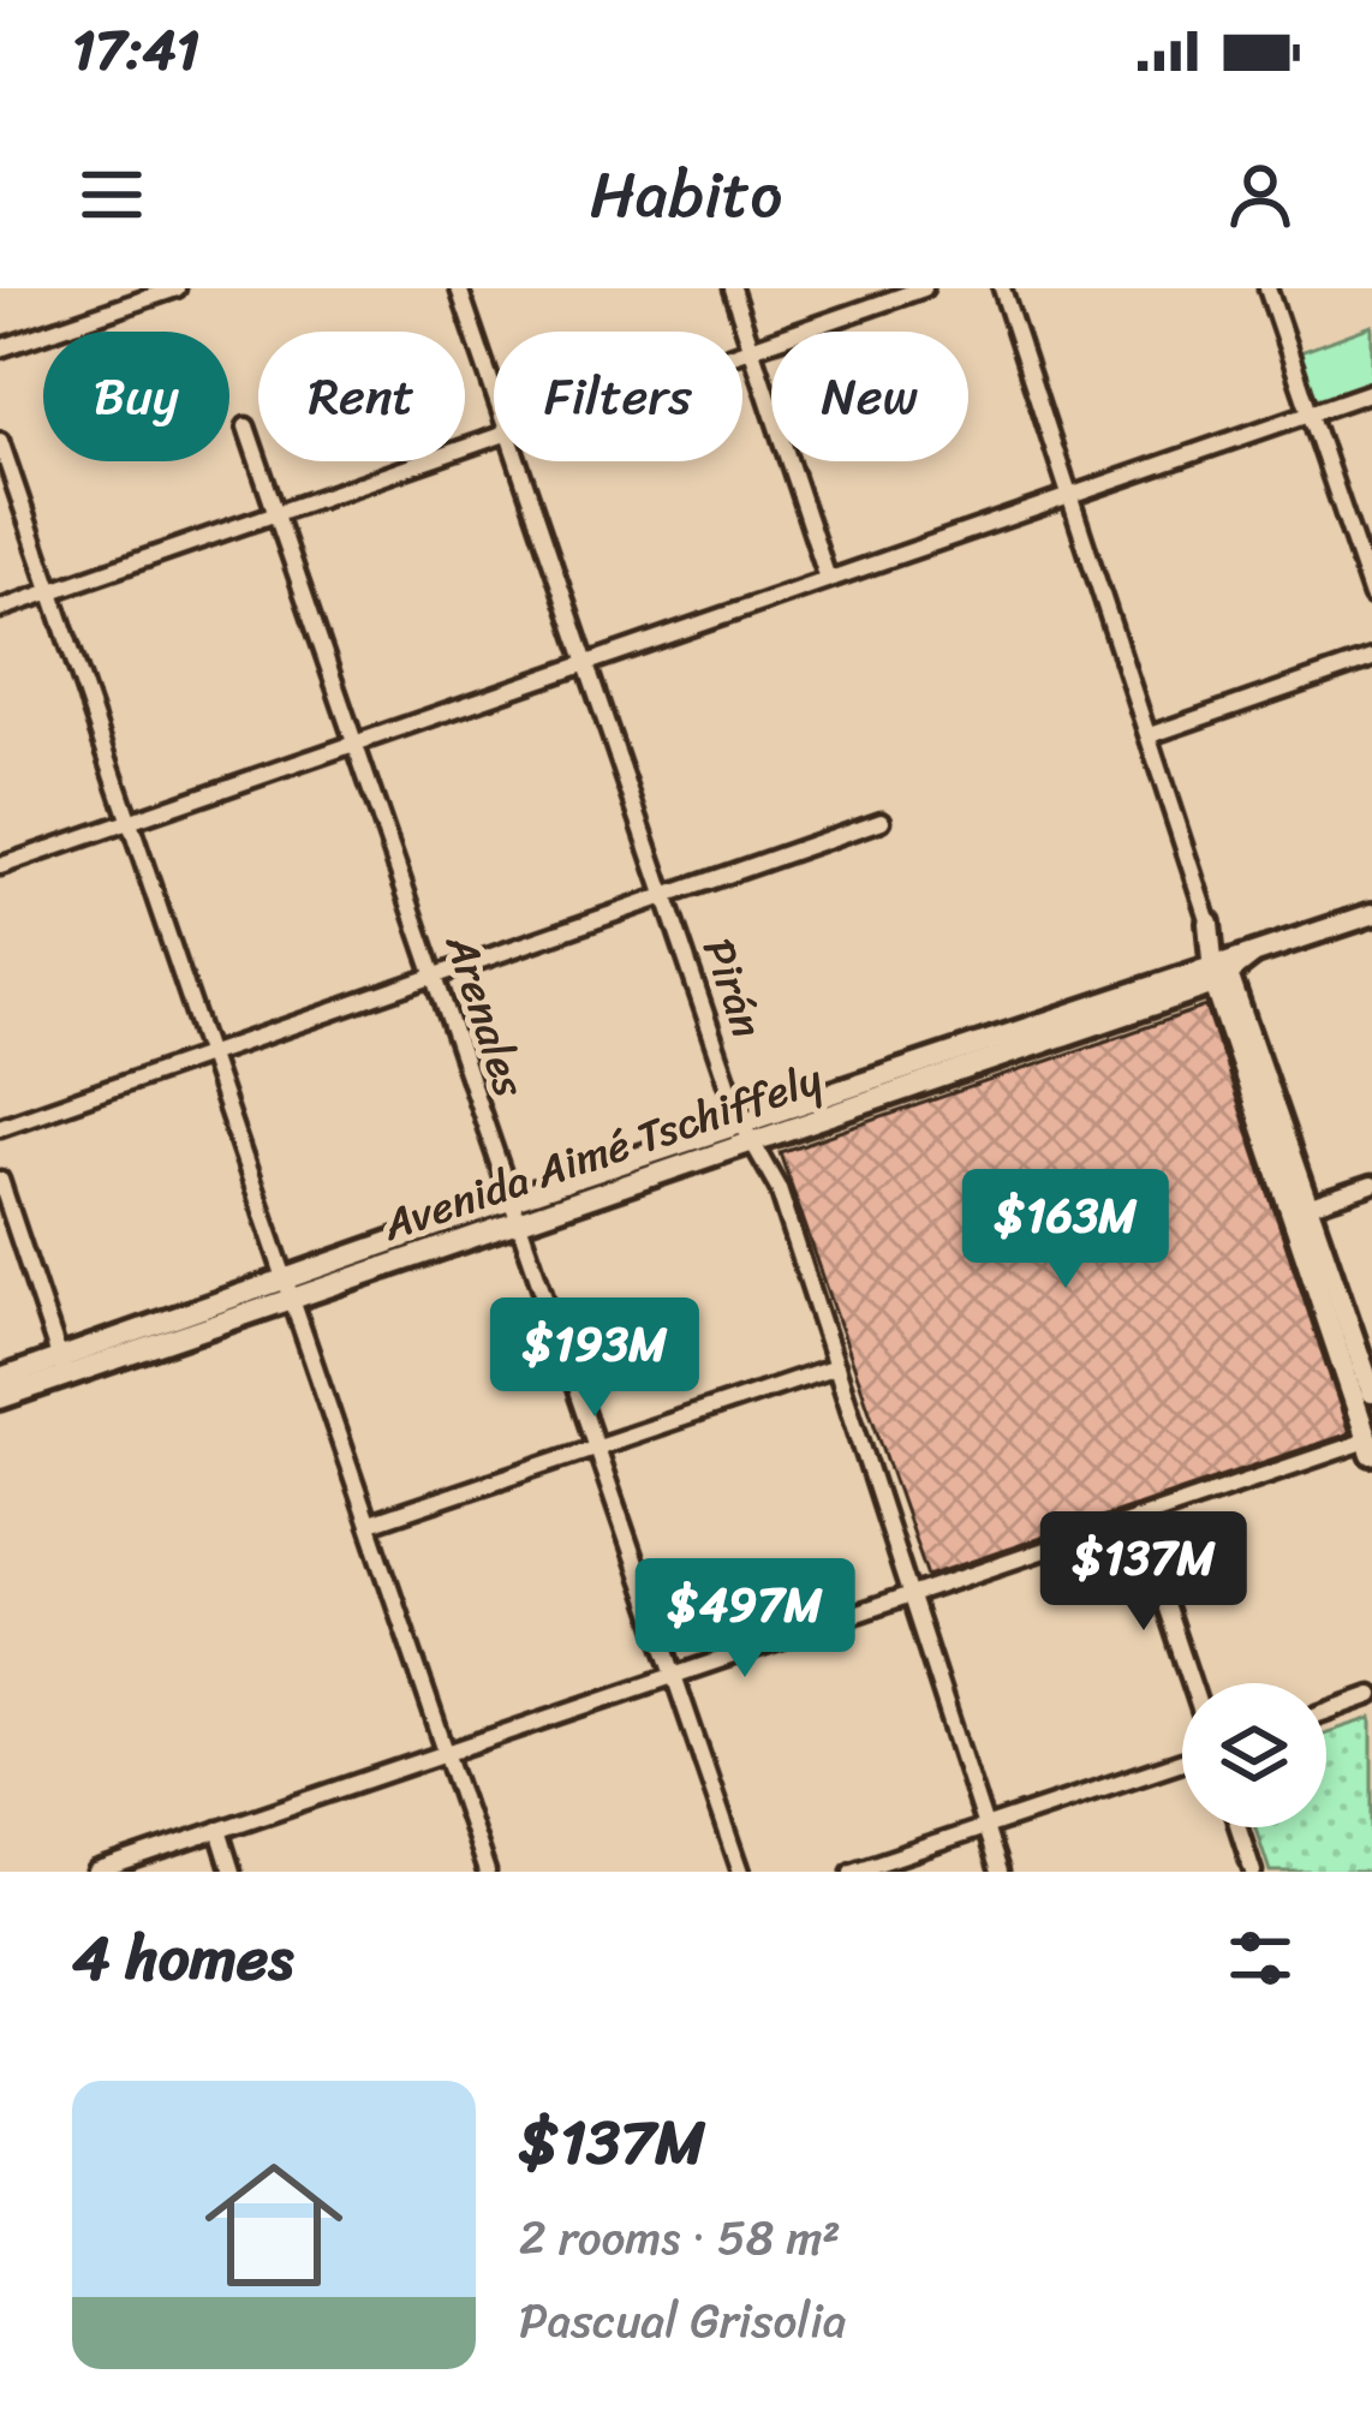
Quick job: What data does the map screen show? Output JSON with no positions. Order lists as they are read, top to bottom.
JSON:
{
  "streets": {
    "main road": ["Avenida Aimé Tschiffely"],
    "street": ["Pirán", "Arenales"]
  },
  "crossings": [
    ["Pirán", "Avenida Aimé Tschiffely"],
    ["Arenales", "Avenida Aimé Tschiffely"]
  ],
  "page": {
    "status": "17:41",
    "header": "Habito",
    "chip": [
      "Buy",
      "Rent",
      "Filters",
      "New"
    ],
    "price": [
      "$163M",
      "$193M",
      "$137M",
      "$497M"
    ],
    "heading": "4 homes",
    "list": [
      {
        "name": "$137M",
        "note": "2 rooms · 58 m² · Pascual Grisolia"
      }
    ]
  }
}
